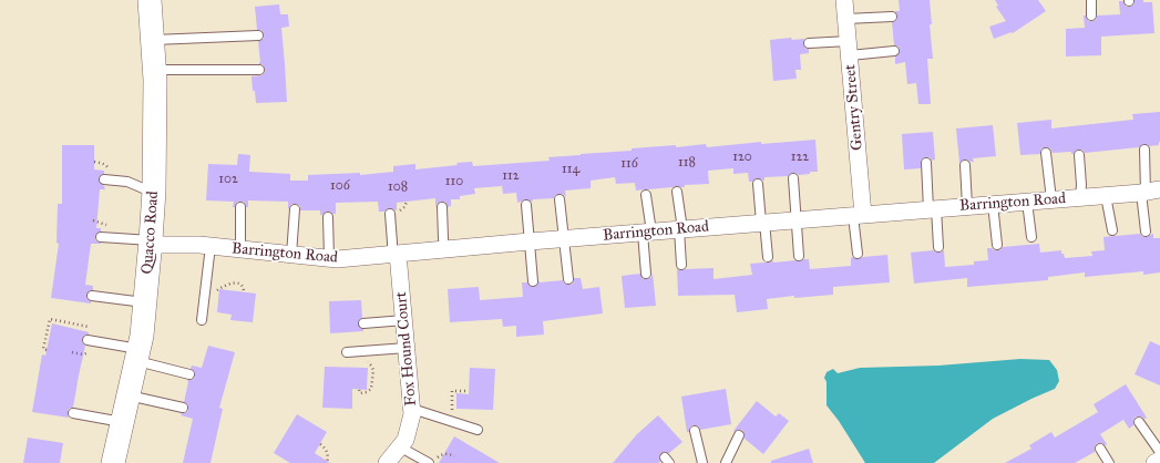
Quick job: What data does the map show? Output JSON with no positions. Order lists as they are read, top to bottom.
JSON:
{
  "streets": {
    "street": [
      "Gentry Street",
      "Barrington Road",
      "Quacco Road",
      "Fox Hound Court"
    ]
  },
  "crossings": [
    ["Gentry Street", "Barrington Road"],
    ["Barrington Road", "Quacco Road"],
    ["Barrington Road", "Fox Hound Court"]
  ],
  "house_numbers": [
    "120",
    "122",
    "118",
    "116",
    "114",
    "112",
    "102",
    "110",
    "106",
    "108"
  ]
}
